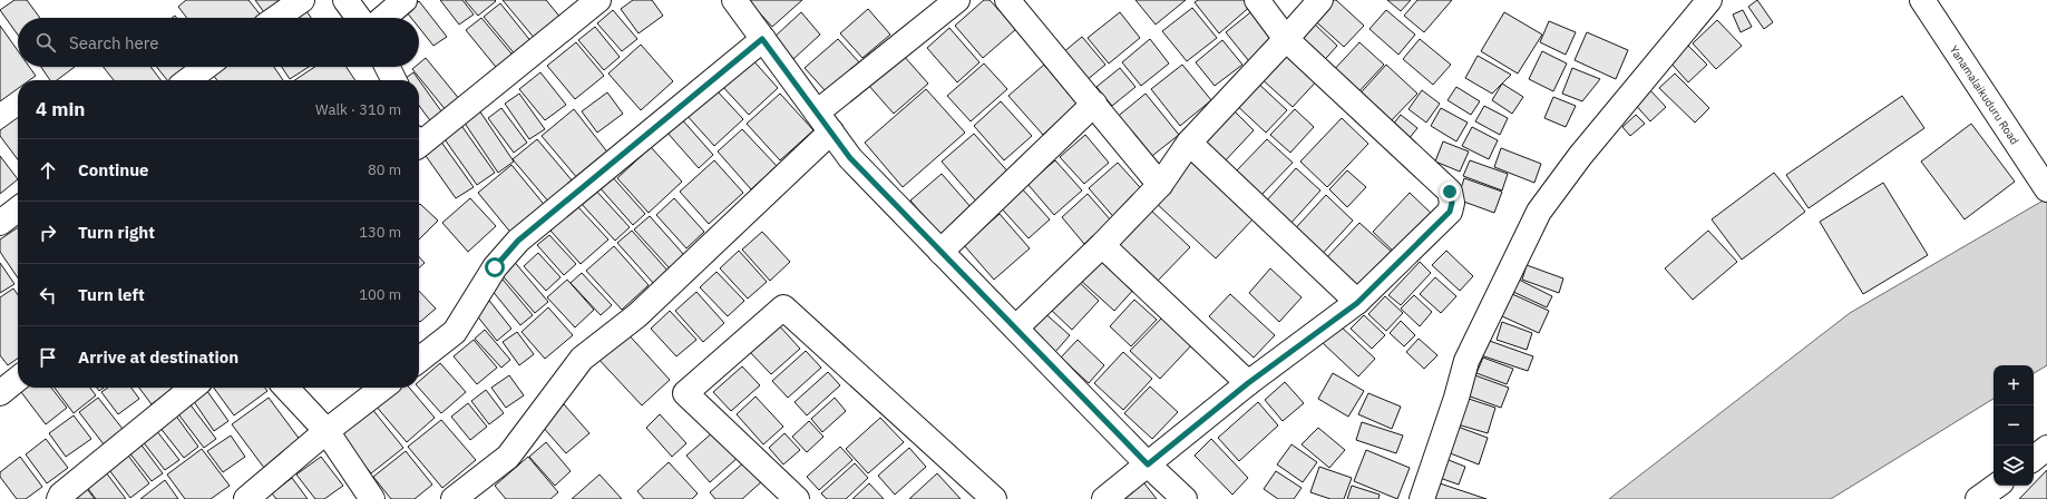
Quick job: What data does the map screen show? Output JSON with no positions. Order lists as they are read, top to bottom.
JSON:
{
  "streets": {
    "street": ["Yanamalaikuduru Road"]
  },
  "page": {
    "search": "Search here",
    "heading": ["4 min", "Walk · 310 m"],
    "list": [
      ["Continue", "80 m"],
      ["Turn right", "130 m"],
      ["Turn left", "100 m"],
      "Arrive at destination"
    ],
    "map_buttons": ["+", "−"]
  }
}
